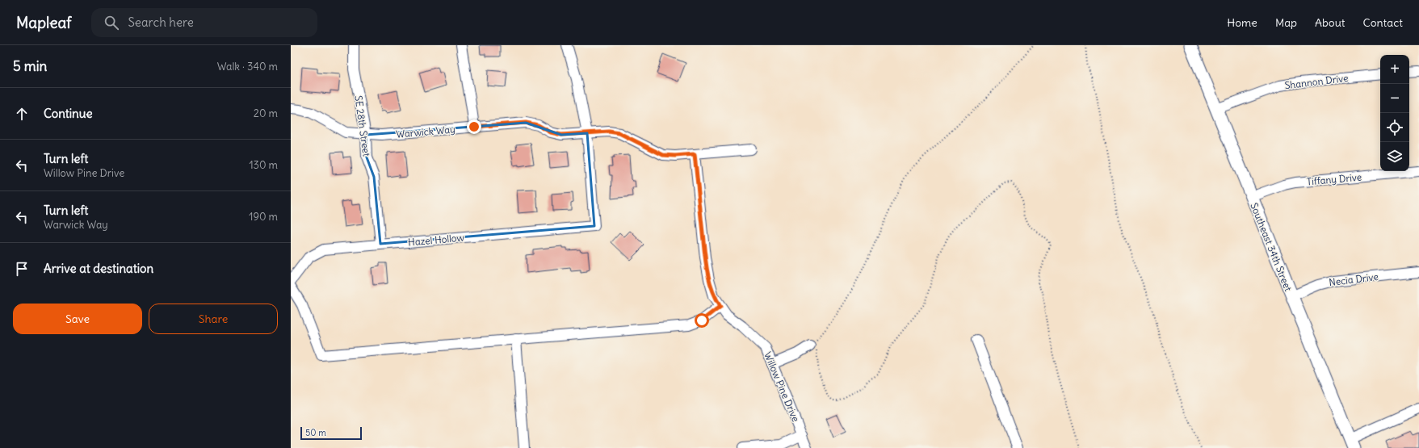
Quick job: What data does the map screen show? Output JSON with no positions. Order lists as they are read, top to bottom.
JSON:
{
  "streets": {
    "street": [
      "Shannon Drive",
      "SE 28th Street",
      "Warwick Way",
      "Tiffany Drive",
      "Hazel Hollow",
      "Southeast 34th Street",
      "Necia Drive",
      "Willow Pine Drive"
    ]
  },
  "crossings": [
    ["Shannon Drive", "Southeast 34th Street"],
    ["SE 28th Street", "Warwick Way"],
    ["SE 28th Street", "Hazel Hollow"],
    ["Warwick Way", "Hazel Hollow"],
    ["Warwick Way", "Willow Pine Drive"],
    ["Tiffany Drive", "Southeast 34th Street"],
    ["Southeast 34th Street", "Necia Drive"]
  ],
  "scale_bar": "50 m",
  "page": {
    "header": "Mapleaf",
    "search": "Search here",
    "nav": [
      "Home",
      "Map",
      "About",
      "Contact"
    ],
    "heading": ["5 min", "Walk · 340 m"],
    "map_buttons": ["+", "−"],
    "list": [
      ["Continue", "20 m"],
      ["Turn left", "Willow Pine Drive", "130 m"],
      ["Turn left", "Warwick Way", "190 m"],
      "Arrive at destination"
    ],
    "buttons": ["Save", "Share"],
    "scale": "50 m"
  }
}
